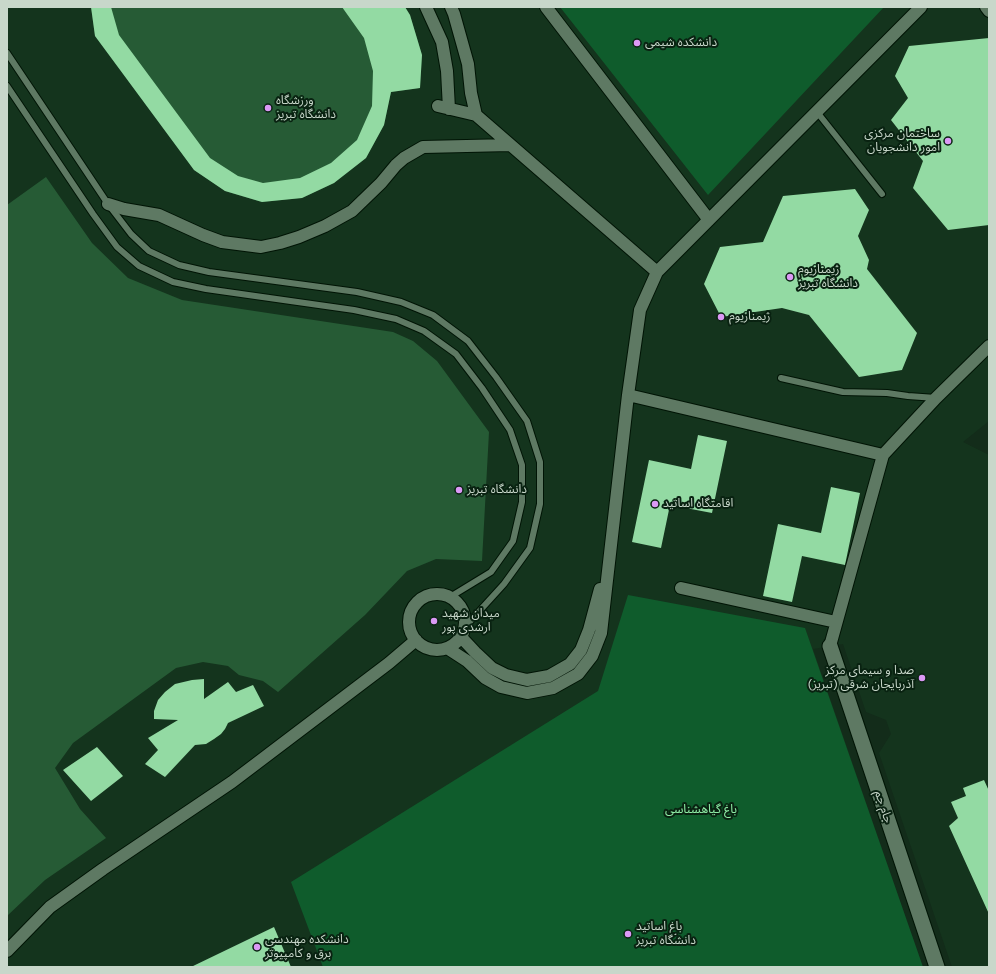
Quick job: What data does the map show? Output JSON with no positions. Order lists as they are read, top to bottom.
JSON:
{
  "streets": {
    "street": ["جام جم"]
  },
  "parks": ["باغ گیاهشناسی"],
  "places": [
    "دانشکده شیمی",
    "ورزشگاه دانشگاه تبریز",
    "ساختمان مرکزی امور دانشجویان",
    "ژیمنازیوم دانشگاه تبریز",
    "ژیمنازیوم",
    "دانشگاه تبریز",
    "اقامتگاه اساتید",
    "میدان شهید ارشدی پور",
    "صدا و سیمای مرکز آذربایجان شرقی (تبریز)",
    "باغ اساتید دانشگاه تبریز",
    "دانشکده مهندسی برق و کامپیوتر"
  ]
}
